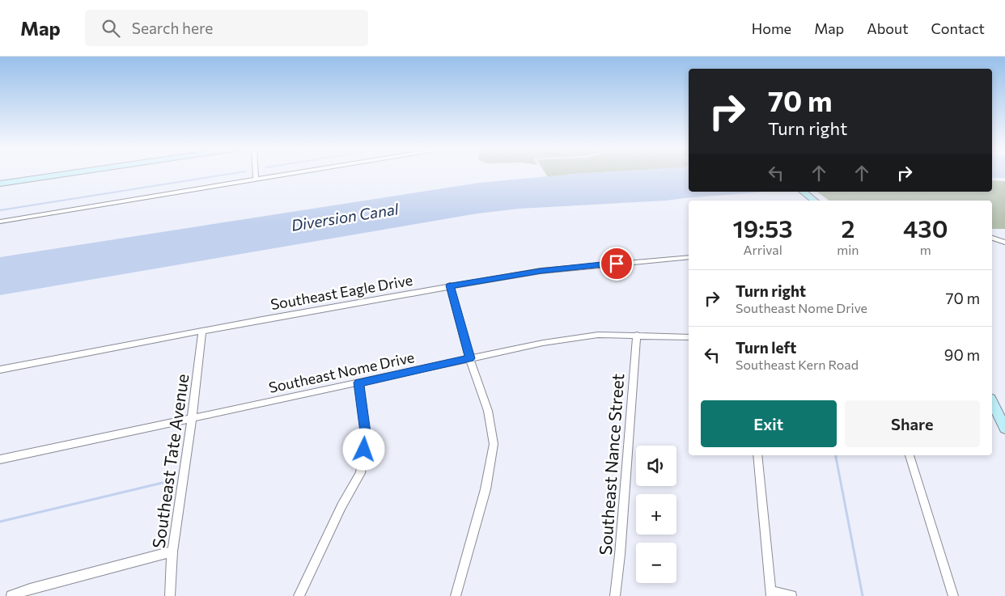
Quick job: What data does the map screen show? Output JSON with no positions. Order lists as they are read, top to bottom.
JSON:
{
  "streets": {
    "street": [
      "Southeast Eagle Drive",
      "Southeast Nome Drive",
      "Southeast Tate Avenue",
      "Southeast Nance Street"
    ]
  },
  "crossings": [
    ["Southeast Eagle Drive", "Southeast Tate Avenue"],
    ["Southeast Nome Drive", "Southeast Tate Avenue"],
    ["Southeast Nome Drive", "Southeast Nance Street"]
  ],
  "water": ["Diversion Canal"],
  "page": {
    "header": "Map",
    "search": "Search here",
    "nav": [
      "Home",
      "Map",
      "About",
      "Contact"
    ],
    "turn": ["70 m", "Turn right"],
    "eta": [
      "19:53",
      "Arrival",
      "2",
      "min",
      "430",
      "m"
    ],
    "list": [
      {
        "name": "Turn right",
        "note": "Southeast Nome Drive",
        "value": "70 m"
      },
      {
        "name": "Turn left",
        "note": "Southeast Kern Road",
        "value": "90 m"
      }
    ],
    "buttons": ["Exit", "Share"],
    "map_buttons": ["+", "−"]
  }
}
